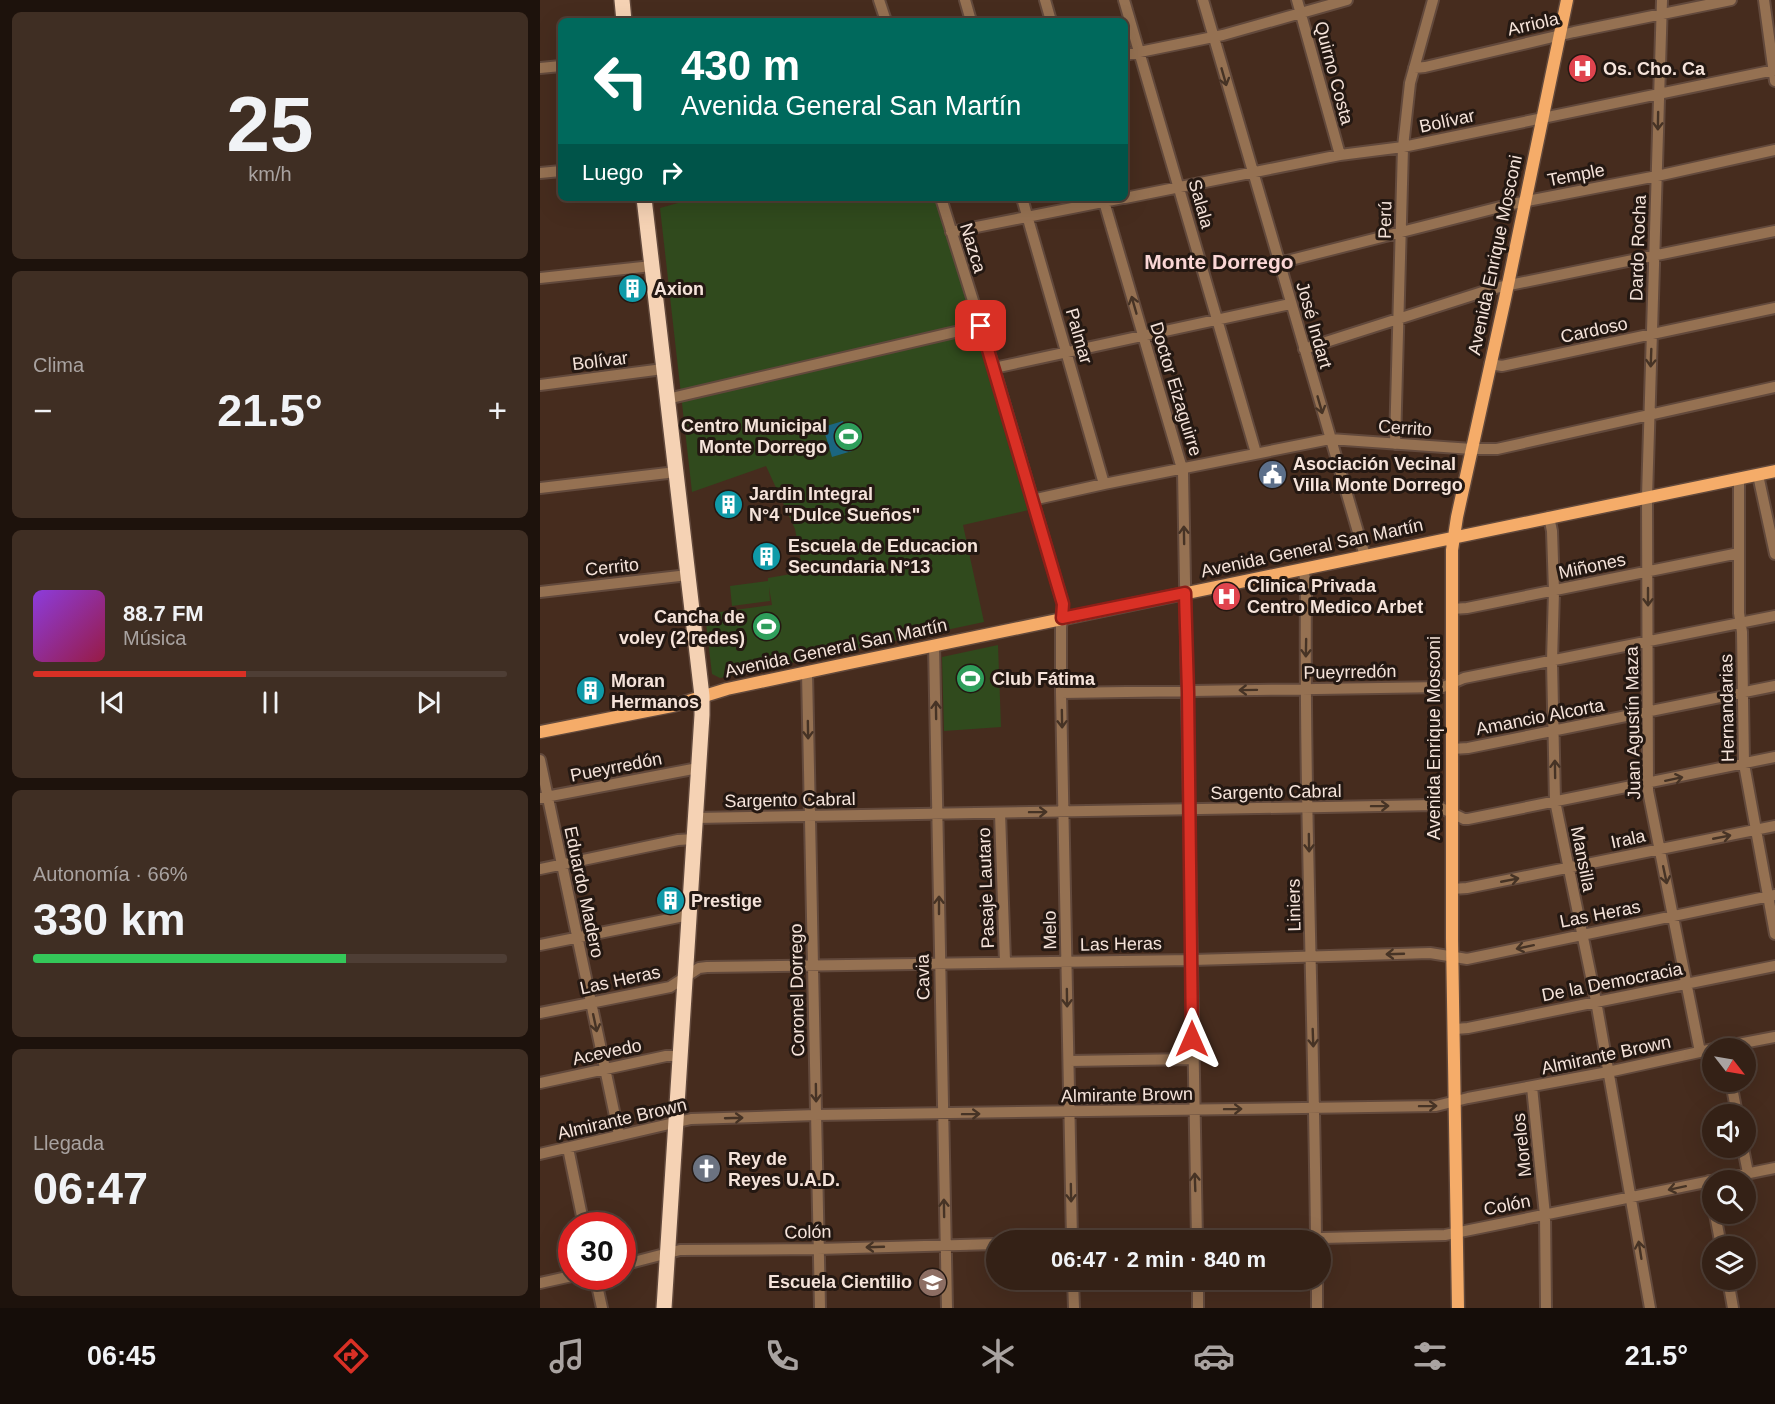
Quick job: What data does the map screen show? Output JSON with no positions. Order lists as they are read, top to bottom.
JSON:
{
  "streets": {
    "main road": ["Avenida Enrique Mosconi", "Avenida General San Martín"],
    "street": [
      "Arriola",
      "Quirno Costa",
      "Bolívar",
      "Temple",
      "Salala",
      "Perú",
      "Nazca",
      "Dardo Rocha",
      "José Indart",
      "Cardoso",
      "Palmar",
      "Doctor Eizaguirre",
      "Cerrito",
      "Miñones",
      "Pueyrredón",
      "Hernandarias",
      "Amancio Alcorta",
      "Juan Agustín Maza",
      "Sargento Cabral",
      "Irala",
      "Mansilla",
      "Pasaje Lautaro",
      "Eduardo Madero",
      "Liniers",
      "Las Heras",
      "Melo",
      "Cavia",
      "De la Democracia",
      "Coronel Dorrego",
      "Acevedo",
      "Almirante Brown",
      "Morelos",
      "Colón"
    ]
  },
  "crossings": [
    ["Arriola", "Perú"],
    ["Arriola", "Dardo Rocha"],
    ["Arriola", "Avenida Enrique Mosconi"],
    ["Quirno Costa", "Bolívar"],
    ["Bolívar", "Salala"],
    ["Bolívar", "Perú"],
    ["Bolívar", "Nazca"],
    ["Bolívar", "Dardo Rocha"],
    ["Bolívar", "Avenida Enrique Mosconi"],
    ["Bolívar", "José Indart"],
    ["Bolívar", "Palmar"],
    ["Temple", "Perú"],
    ["Temple", "Dardo Rocha"],
    ["Temple", "Avenida Enrique Mosconi"],
    ["Temple", "José Indart"],
    ["Salala", "Cerrito"],
    ["Perú", "Cerrito"],
    ["Nazca", "Cerrito"],
    ["Nazca", "Avenida General San Martín"],
    ["Nazca", "Melo"],
    ["Dardo Rocha", "Cardoso"],
    ["Dardo Rocha", "Cerrito"],
    ["Dardo Rocha", "Avenida General San Martín"],
    ["Dardo Rocha", "Juan Agustín Maza"],
    ["Avenida Enrique Mosconi", "Cardoso"],
    ["Avenida Enrique Mosconi", "Cerrito"],
    ["Avenida Enrique Mosconi", "Avenida General San Martín"],
    ["Avenida Enrique Mosconi", "Miñones"],
    ["Avenida Enrique Mosconi", "Pueyrredón"],
    ["Avenida Enrique Mosconi", "Amancio Alcorta"],
    ["Avenida Enrique Mosconi", "Sargento Cabral"],
    ["Avenida Enrique Mosconi", "Irala"],
    ["Avenida Enrique Mosconi", "Las Heras"],
    ["Avenida Enrique Mosconi", "De la Democracia"],
    ["Avenida Enrique Mosconi", "Almirante Brown"],
    ["Avenida Enrique Mosconi", "Colón"],
    ["José Indart", "Cerrito"],
    ["José Indart", "Avenida General San Martín"],
    ["Palmar", "Cerrito"],
    ["Doctor Eizaguirre", "Cerrito"],
    ["Doctor Eizaguirre", "Avenida General San Martín"],
    ["Doctor Eizaguirre", "Pueyrredón"],
    ["Doctor Eizaguirre", "Sargento Cabral"],
    ["Doctor Eizaguirre", "Las Heras"],
    ["Doctor Eizaguirre", "Almirante Brown"],
    ["Avenida General San Martín", "Hernandarias"],
    ["Avenida General San Martín", "Juan Agustín Maza"],
    ["Avenida General San Martín", "Mansilla"],
    ["Avenida General San Martín", "Liniers"],
    ["Avenida General San Martín", "Melo"],
    ["Avenida General San Martín", "Cavia"],
    ["Avenida General San Martín", "Coronel Dorrego"],
    ["Miñones", "Hernandarias"],
    ["Miñones", "Juan Agustín Maza"],
    ["Miñones", "Mansilla"],
    ["Pueyrredón", "Hernandarias"],
    ["Pueyrredón", "Juan Agustín Maza"],
    ["Pueyrredón", "Mansilla"],
    ["Pueyrredón", "Eduardo Madero"],
    ["Pueyrredón", "Liniers"],
    ["Pueyrredón", "Melo"],
    ["Hernandarias", "Amancio Alcorta"],
    ["Hernandarias", "Sargento Cabral"],
    ["Hernandarias", "Irala"],
    ["Hernandarias", "Las Heras"],
    ["Amancio Alcorta", "Juan Agustín Maza"],
    ["Amancio Alcorta", "Mansilla"],
    ["Juan Agustín Maza", "Sargento Cabral"],
    ["Juan Agustín Maza", "Irala"],
    ["Juan Agustín Maza", "Las Heras"],
    ["Juan Agustín Maza", "De la Democracia"],
    ["Juan Agustín Maza", "Almirante Brown"],
    ["Sargento Cabral", "Mansilla"],
    ["Sargento Cabral", "Pasaje Lautaro"],
    ["Sargento Cabral", "Liniers"],
    ["Sargento Cabral", "Melo"],
    ["Sargento Cabral", "Cavia"],
    ["Sargento Cabral", "Coronel Dorrego"],
    ["Irala", "Mansilla"],
    ["Mansilla", "Las Heras"],
    ["Mansilla", "De la Democracia"],
    ["Mansilla", "Almirante Brown"],
    ["Mansilla", "Colón"],
    ["Pasaje Lautaro", "Las Heras"],
    ["Eduardo Madero", "Las Heras"],
    ["Eduardo Madero", "Acevedo"],
    ["Eduardo Madero", "Almirante Brown"],
    ["Liniers", "Las Heras"],
    ["Liniers", "Almirante Brown"],
    ["Las Heras", "Melo"],
    ["Las Heras", "Cavia"],
    ["Las Heras", "Coronel Dorrego"],
    ["Melo", "Almirante Brown"],
    ["Cavia", "Almirante Brown"],
    ["Cavia", "Colón"],
    ["Coronel Dorrego", "Almirante Brown"],
    ["Coronel Dorrego", "Colón"],
    ["Almirante Brown", "Morelos"],
    ["Morelos", "Colón"]
  ],
  "one_way": [
    "José Indart",
    "Doctor Eizaguirre",
    "Irala",
    "Liniers",
    "Melo",
    "Cavia",
    "Coronel Dorrego",
    "Almirante Brown"
  ],
  "districts": ["Monte Dorrego"],
  "places": {
    "hospital": ["Os. Cho. Ca", "Clinica Privada Centro Medico Arbet"],
    "building": [
      "Axion",
      "Jardin Integral N°4 \"Dulce Sueños\"",
      "Escuela de Educacion Secundaria N°13",
      "Moran Hermanos",
      "Prestige"
    ],
    "sports": ["Centro Municipal Monte Dorrego", "Cancha de voley (2 redes)", "Club Fátima"],
    "public building": ["Asociación Vecinal Villa Monte Dorrego"],
    "church": ["Rey de Reyes U.A.D."],
    "school or university": ["Escuela Cientilio"]
  },
  "north": "bottom right",
  "page": {
    "tile": [
      ["25", "km/h"],
      "Clima",
      ["Autonomía · 66%", "330 km"],
      ["Llegada", "06:47"]
    ],
    "turn": ["430 m", "Avenida General San Martín"],
    "then": "Luego",
    "heat": ["−", "21.5°", "+"],
    "song": ["88.7 FM", "Música"],
    "limit": "30",
    "trip": "06:47 · 2 min · 840 m",
    "tabs": ["06:45", "21.5°"]
  }
}
